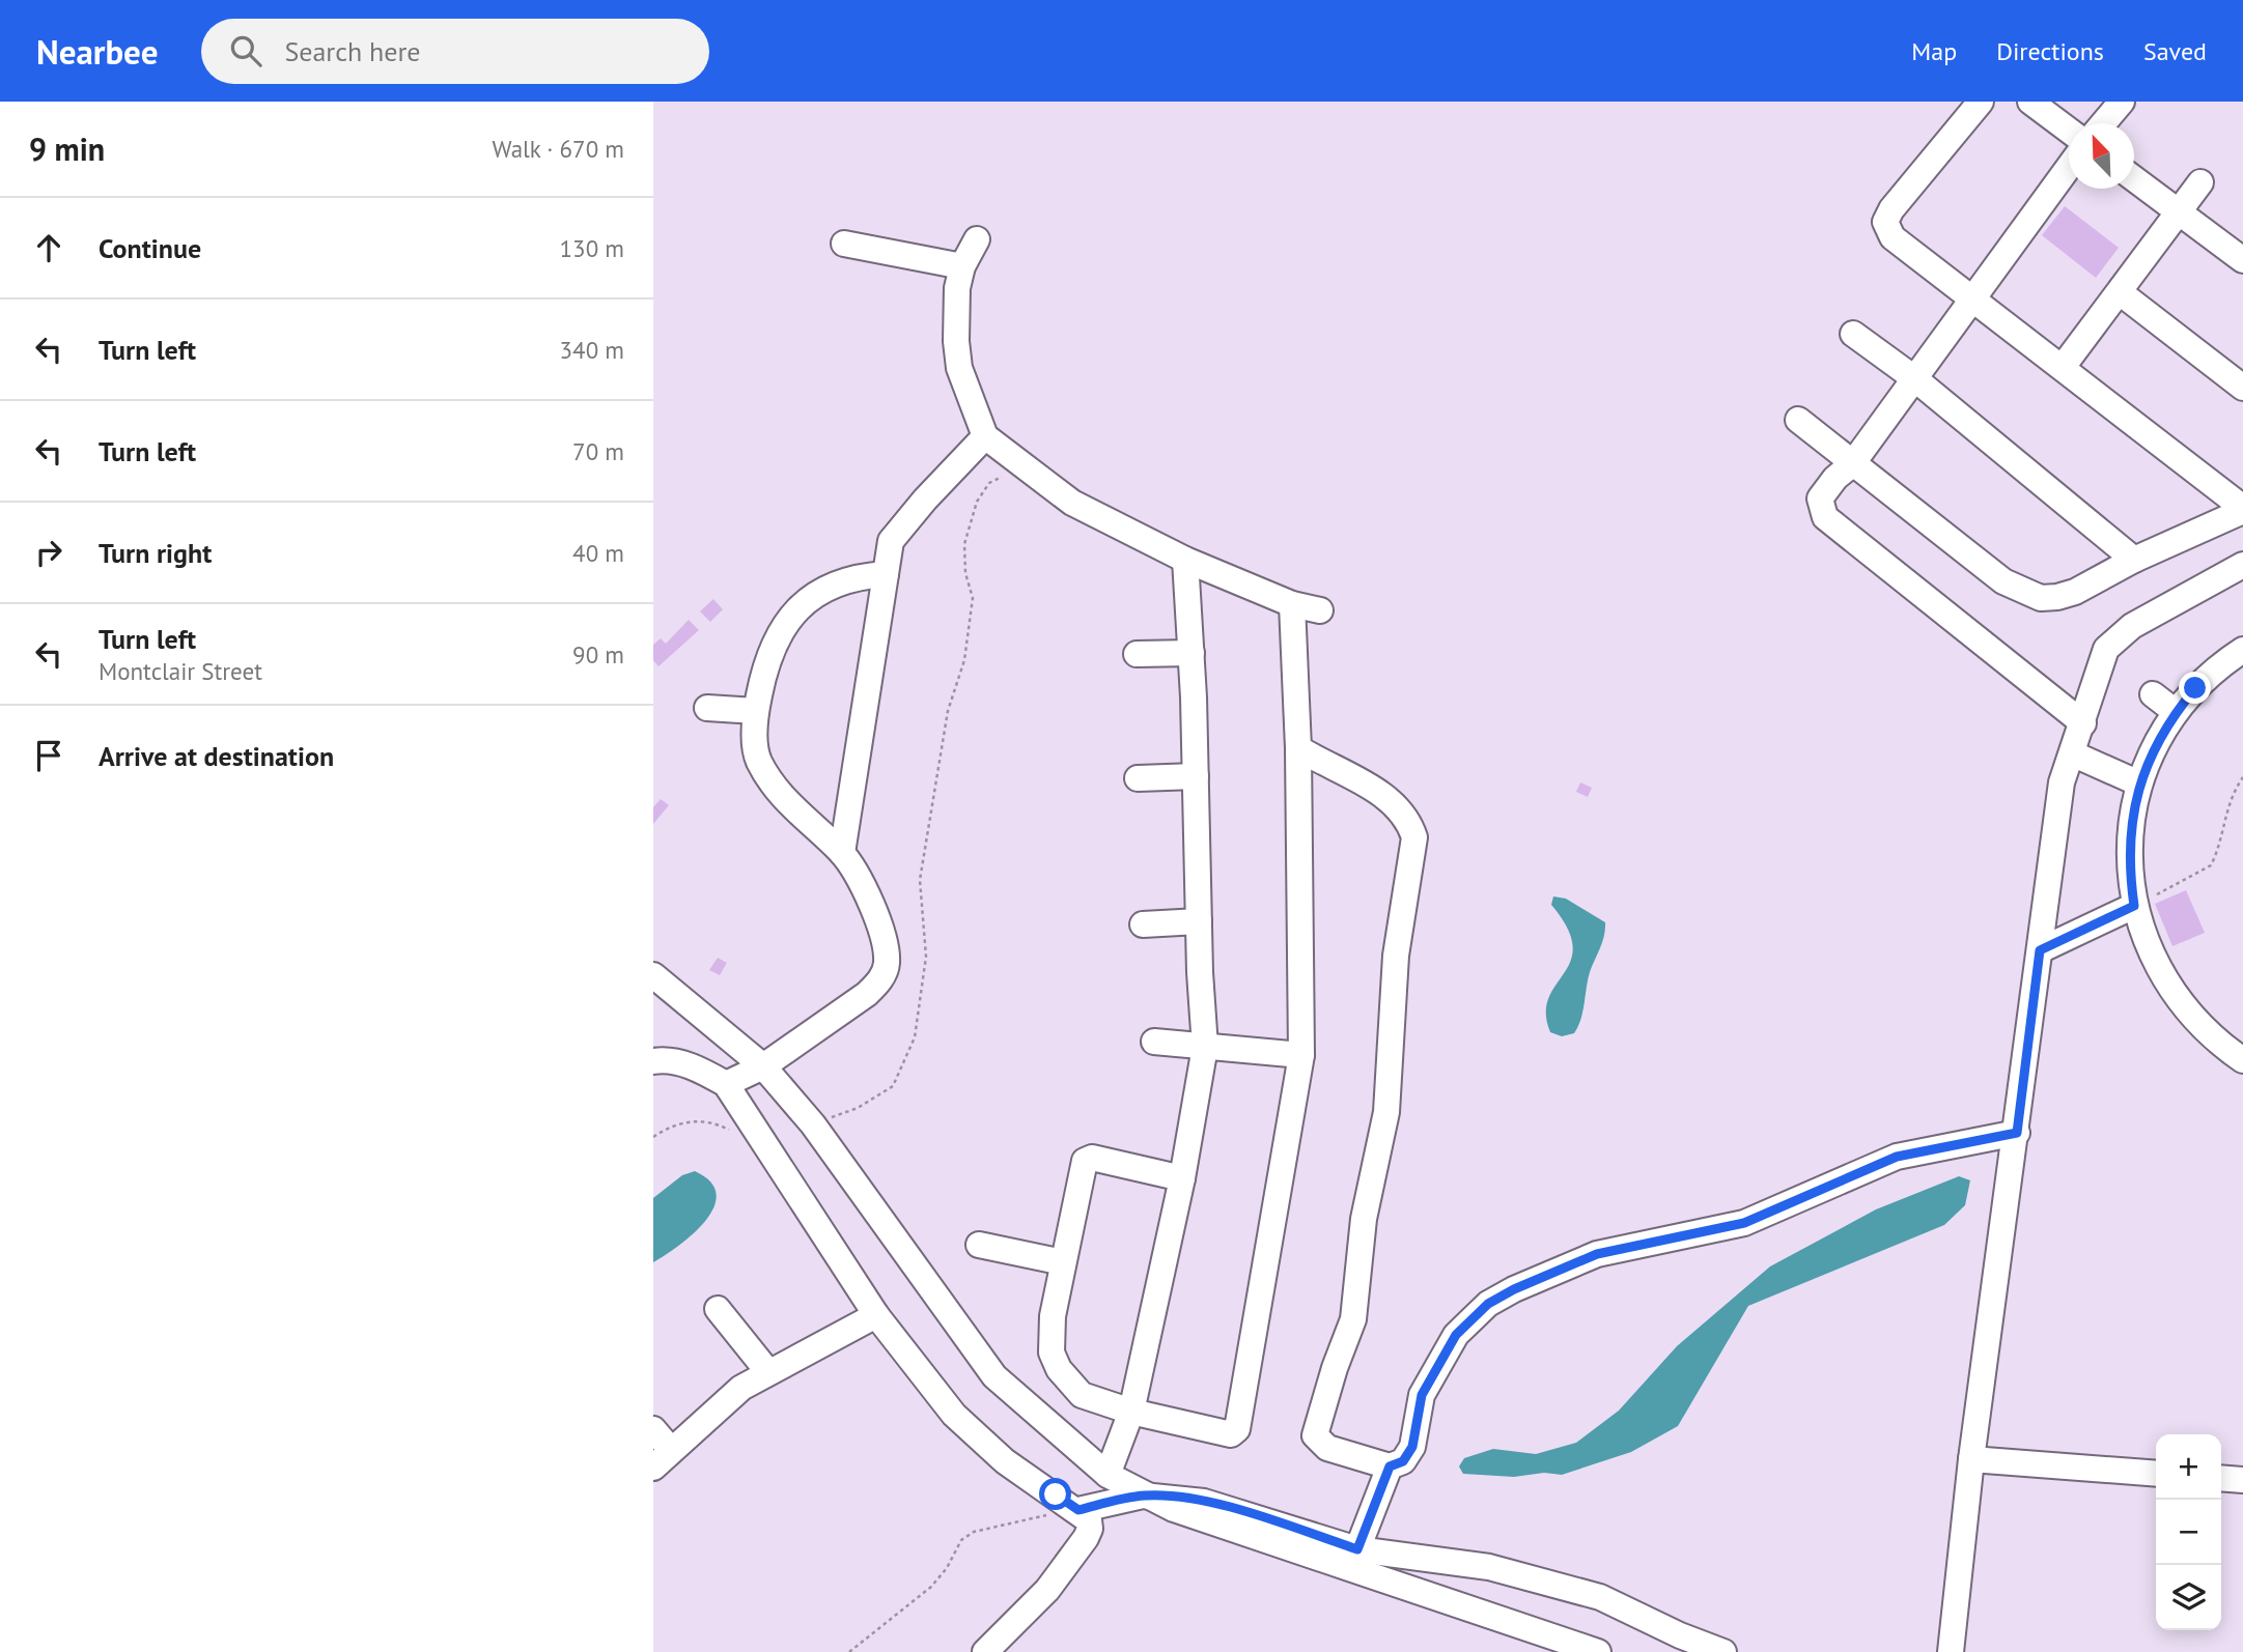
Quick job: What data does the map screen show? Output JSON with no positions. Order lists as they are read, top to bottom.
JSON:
{
  "north": "top left",
  "page": {
    "header": "Nearbee",
    "search": "Search here",
    "nav": ["Map", "Directions", "Saved"],
    "heading": ["9 min", "Walk · 670 m"],
    "list": [
      ["Continue", "130 m"],
      ["Turn left", "340 m"],
      ["Turn left", "70 m"],
      ["Turn right", "40 m"],
      ["Turn left", "Montclair Street", "90 m"],
      "Arrive at destination"
    ],
    "map_buttons": ["+", "−"]
  }
}
